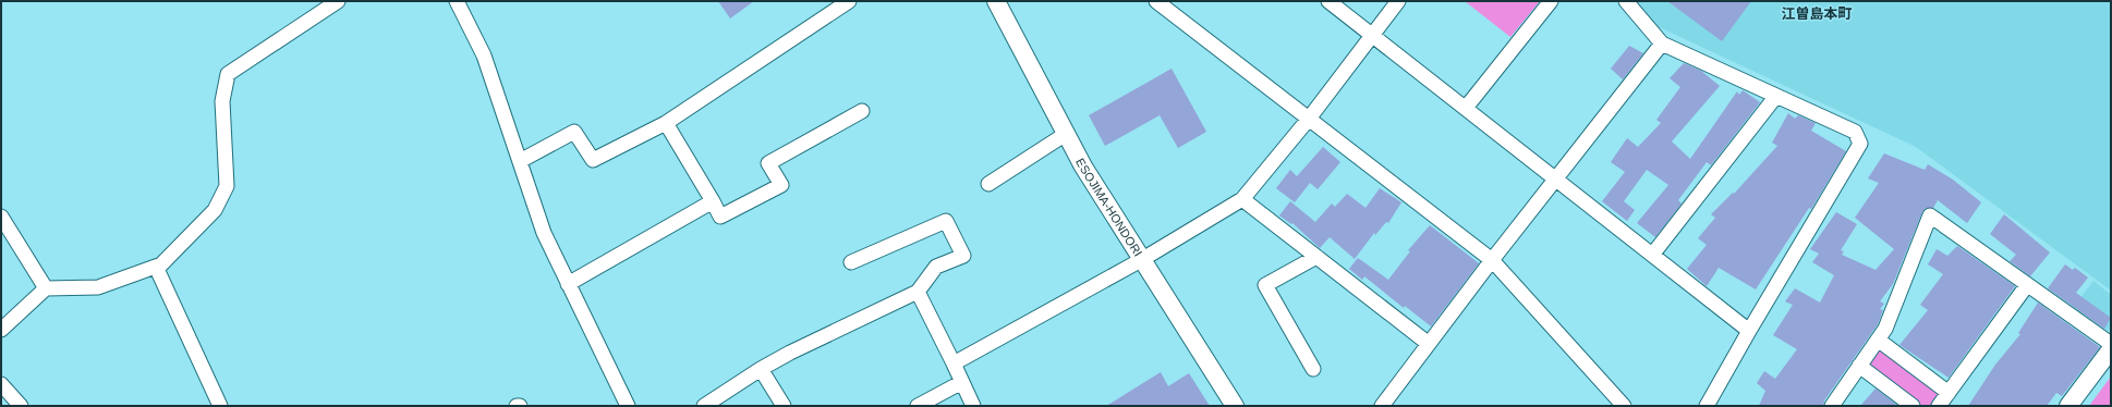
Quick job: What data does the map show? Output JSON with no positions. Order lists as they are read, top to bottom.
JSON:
{
  "streets": {
    "street": ["ESOJIMA-HONDORI"]
  },
  "districts": ["江曽島本町"]
}
